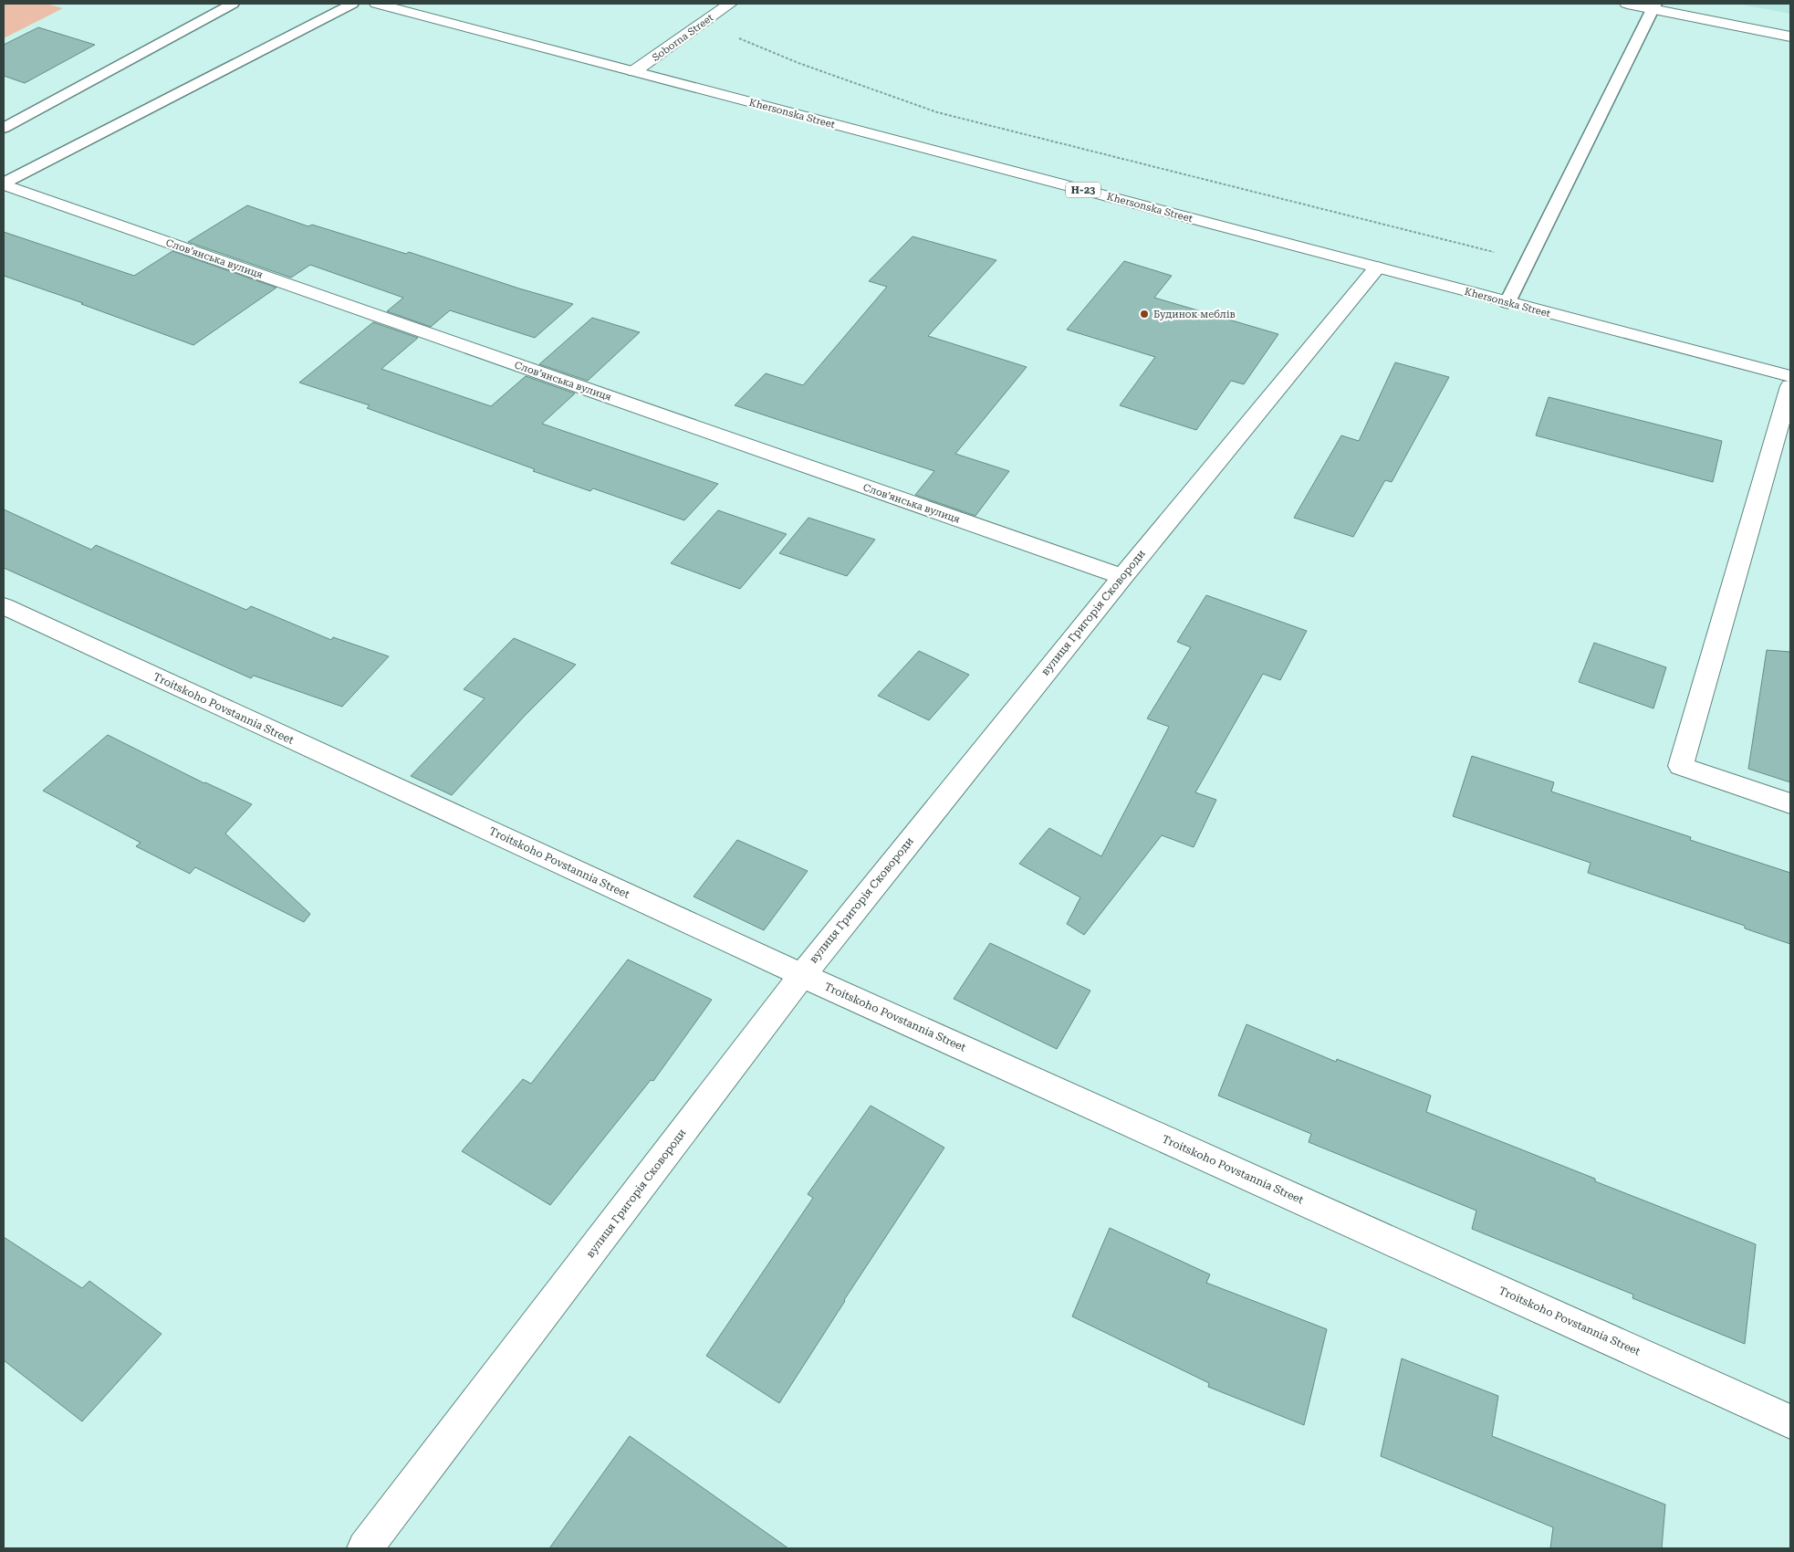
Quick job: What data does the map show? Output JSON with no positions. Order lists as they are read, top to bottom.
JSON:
{
  "streets": {
    "street": [
      "Soborna Street",
      "Khersonska Street",
      "Н-23",
      "Словʼянська вулиця",
      "вулиця Григорія Сковороди",
      "Troitskoho Povstannia Street"
    ]
  },
  "crossings": [
    ["Soborna Street", "Khersonska Street"],
    ["Khersonska Street", "вулиця Григорія Сковороди"],
    ["Словʼянська вулиця", "вулиця Григорія Сковороди"],
    ["вулиця Григорія Сковороди", "Troitskoho Povstannia Street"]
  ],
  "places": ["Будинок меблів"]
}
